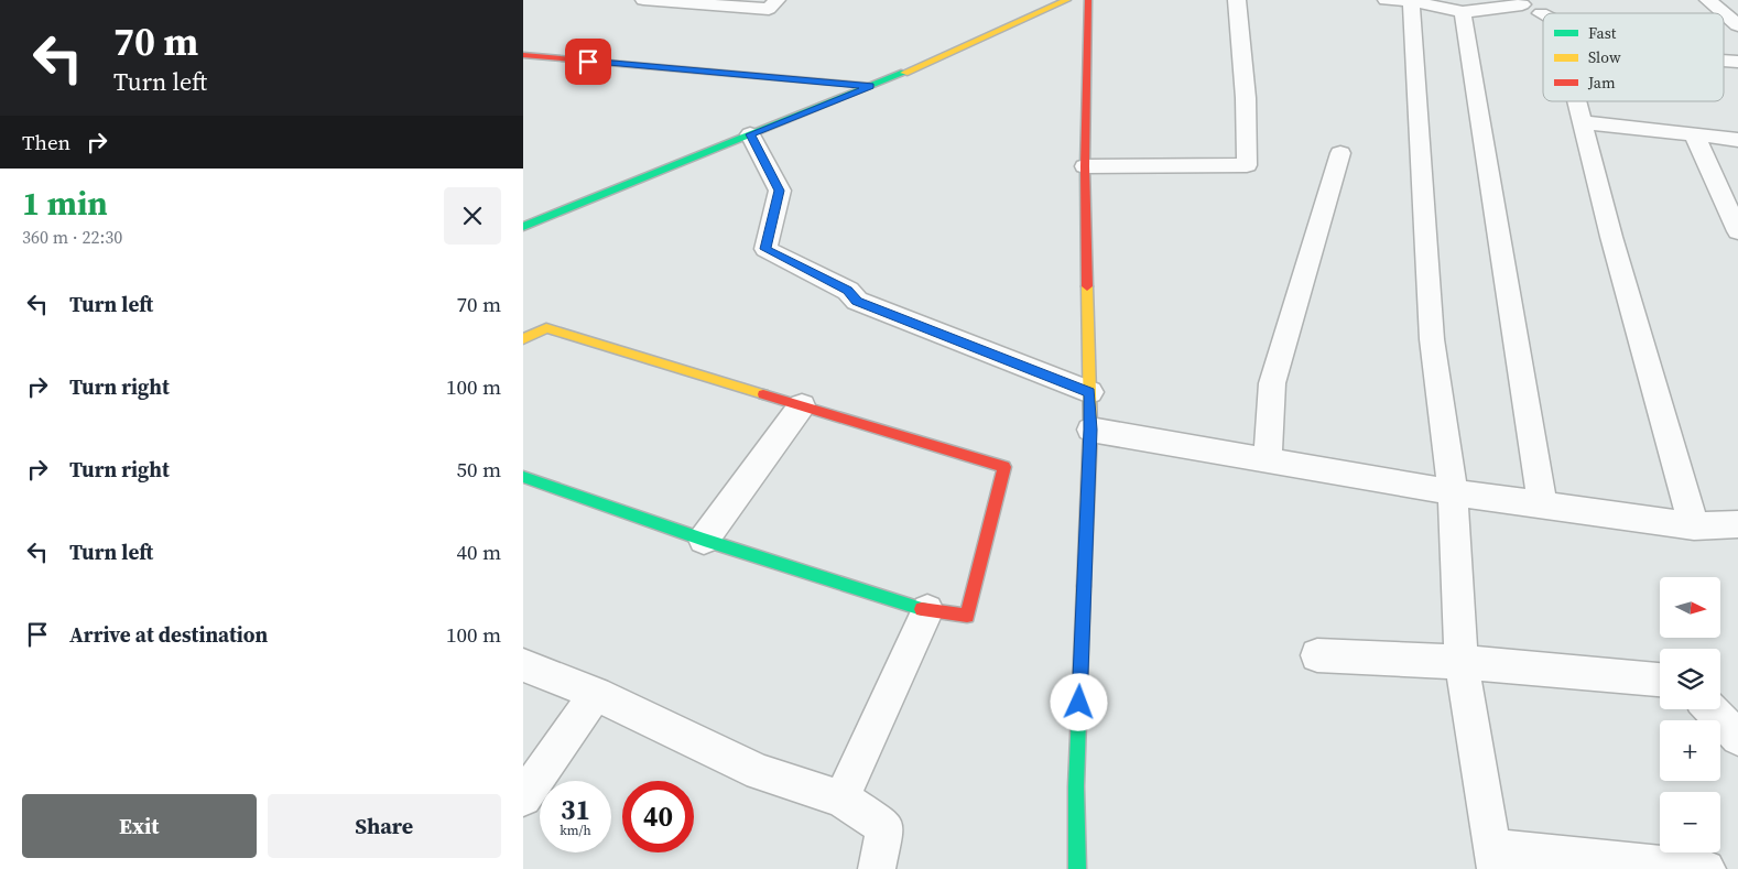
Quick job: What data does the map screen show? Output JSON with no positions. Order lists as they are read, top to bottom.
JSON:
{
  "legend": ["Fast", "Slow", "Jam"],
  "north": "right",
  "page": {
    "turn": ["70 m", "Turn left"],
    "then": "Then",
    "heading": ["1 min", "360 m · 22:30"],
    "list": [
      {
        "name": "Turn left",
        "value": "70 m"
      },
      {
        "name": "Turn right",
        "value": "100 m"
      },
      {
        "name": "Turn right",
        "value": "50 m"
      },
      {
        "name": "Turn left",
        "value": "40 m"
      },
      {
        "name": "Arrive at destination",
        "value": "100 m"
      }
    ],
    "map_buttons": ["+", "−"],
    "speed": "31 km/h",
    "limit": "40",
    "buttons": ["Exit", "Share"]
  }
}
